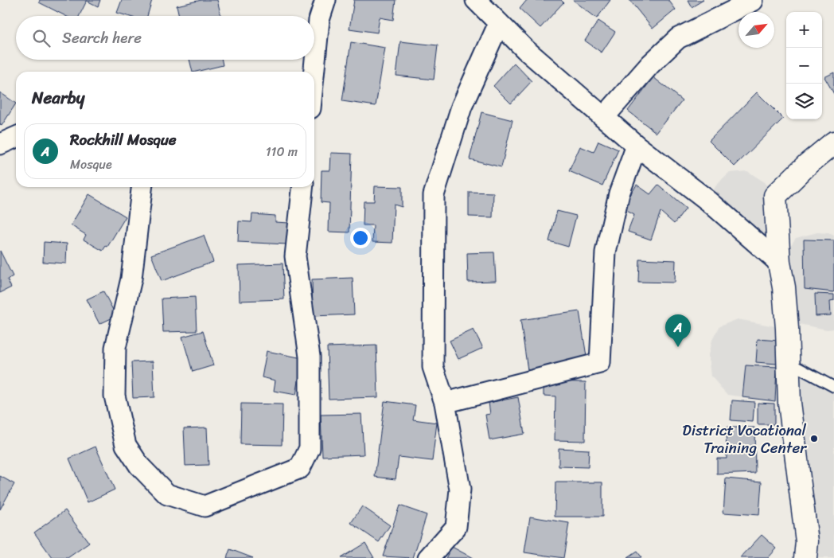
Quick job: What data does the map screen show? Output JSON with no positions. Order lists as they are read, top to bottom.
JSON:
{
  "places": ["District Vocational Training Center"],
  "north": "top right",
  "page": {
    "map_buttons": ["+", "−"],
    "search": "Search here",
    "heading": "Nearby",
    "list": [
      {
        "mark": "A",
        "name": "Rockhill Mosque",
        "note": "Mosque",
        "value": "110 m"
      }
    ],
    "pins": "A"
  }
}
